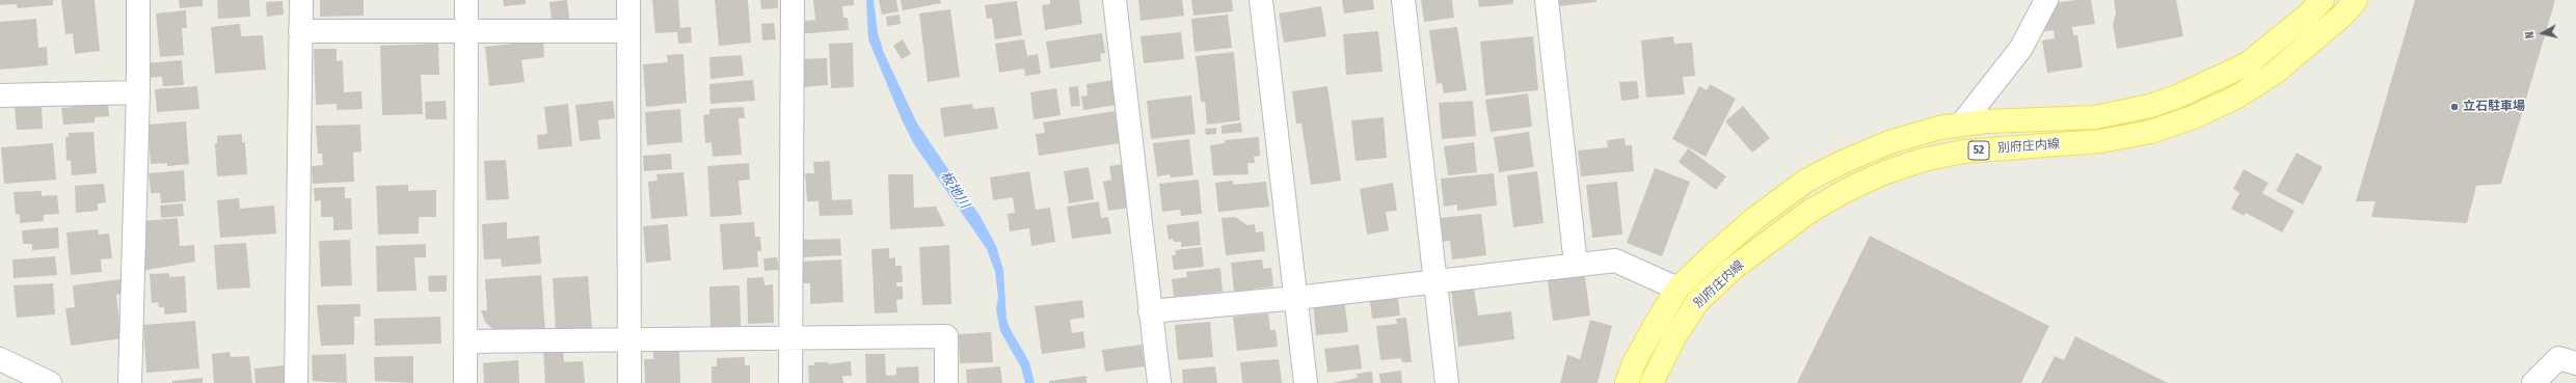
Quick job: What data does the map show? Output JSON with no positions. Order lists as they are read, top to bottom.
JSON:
{
  "streets": {
    "main road": ["別府庄内線", "52"]
  },
  "water": ["板地川"],
  "places": ["立石駐車場"],
  "north": "left"
}
